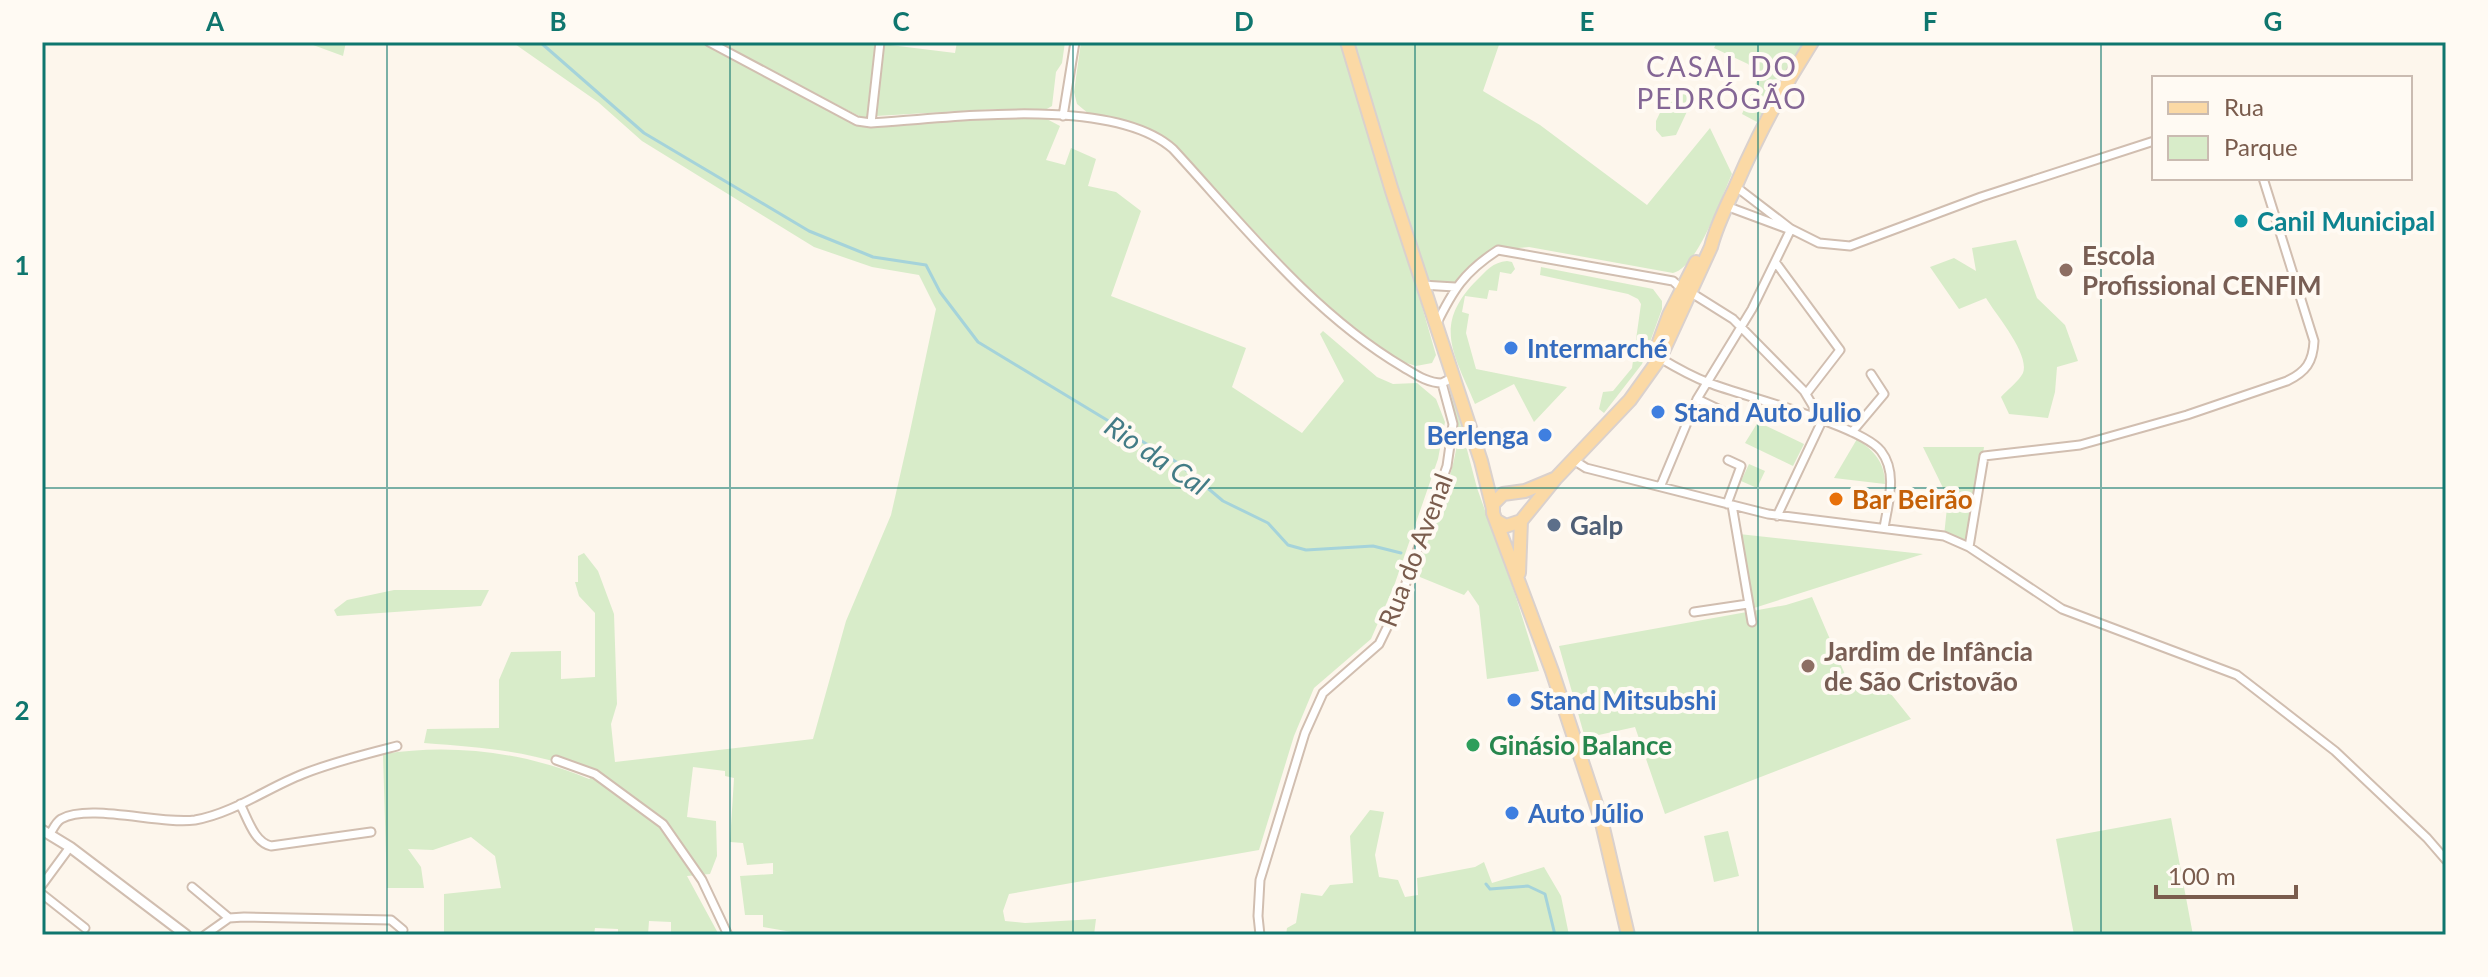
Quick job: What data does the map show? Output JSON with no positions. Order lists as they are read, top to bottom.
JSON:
{
  "streets": {
    "street": ["Rua do Avenal"]
  },
  "districts": ["CASAL DO PEDRÓGÃO"],
  "water": ["Rio da Cal"],
  "places": [
    "Canil Municipal",
    "Escola Profissional CENFIM",
    "Intermarché",
    "Stand Auto Julio",
    "Berlenga",
    "Bar Beirão",
    "Galp",
    "Jardim de Infância de São Cristovão",
    "Stand Mitsubshi",
    "Ginásio Balance",
    "Auto Júlio"
  ],
  "legend": ["Rua", "Parque"],
  "scale_bar": "100 m",
  "grid": {
    "columns": [
      "A",
      "B",
      "C",
      "D",
      "E",
      "F",
      "G"
    ],
    "rows": ["1", "2"]
  }
}
